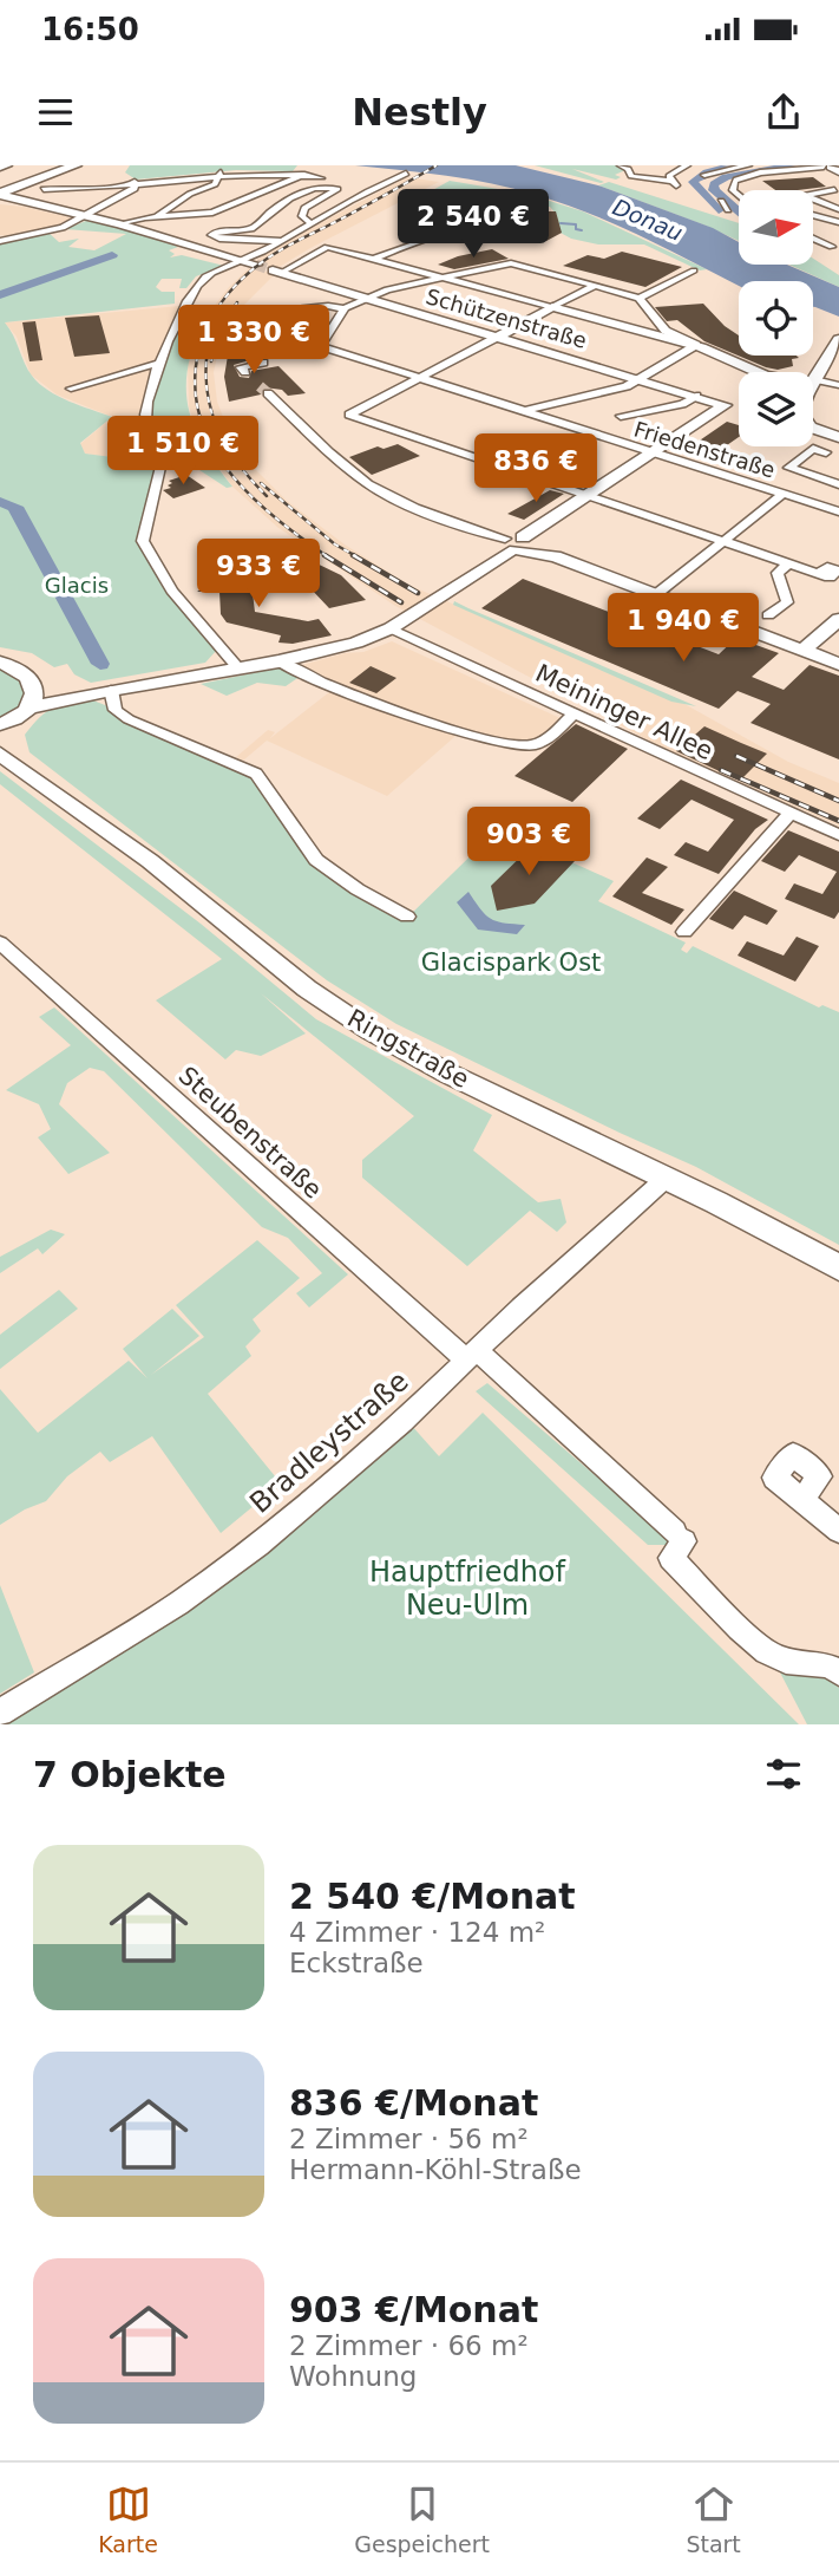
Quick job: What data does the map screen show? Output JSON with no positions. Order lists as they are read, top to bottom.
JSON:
{
  "streets": {
    "street": [
      "Schützenstraße",
      "Friedenstraße",
      "Meininger Allee",
      "Ringstraße",
      "Steubenstraße",
      "Bradleystraße"
    ]
  },
  "crossings": [
    ["Schützenstraße", "Friedenstraße"],
    ["Ringstraße", "Bradleystraße"],
    ["Steubenstraße", "Bradleystraße"]
  ],
  "water": ["Donau"],
  "parks": ["Glacis", "Glacispark Ost", "Hauptfriedhof Neu-Ulm"],
  "north": "right",
  "page": {
    "status": "16:50",
    "header": "Nestly",
    "price": [
      "2 540 €",
      "1 330 €",
      "1 510 €",
      "836 €",
      "933 €",
      "1 940 €",
      "903 €"
    ],
    "heading": "7 Objekte",
    "list": [
      {
        "name": "2 540 €/Monat",
        "note": "4 Zimmer · 124 m² · Eckstraße"
      },
      {
        "name": "836 €/Monat",
        "note": "2 Zimmer · 56 m² · Hermann-Köhl-Straße"
      },
      {
        "name": "903 €/Monat",
        "note": "2 Zimmer · 66 m² · Wohnung"
      }
    ],
    "tabs": ["Karte", "Gespeichert", "Start"]
  }
}
